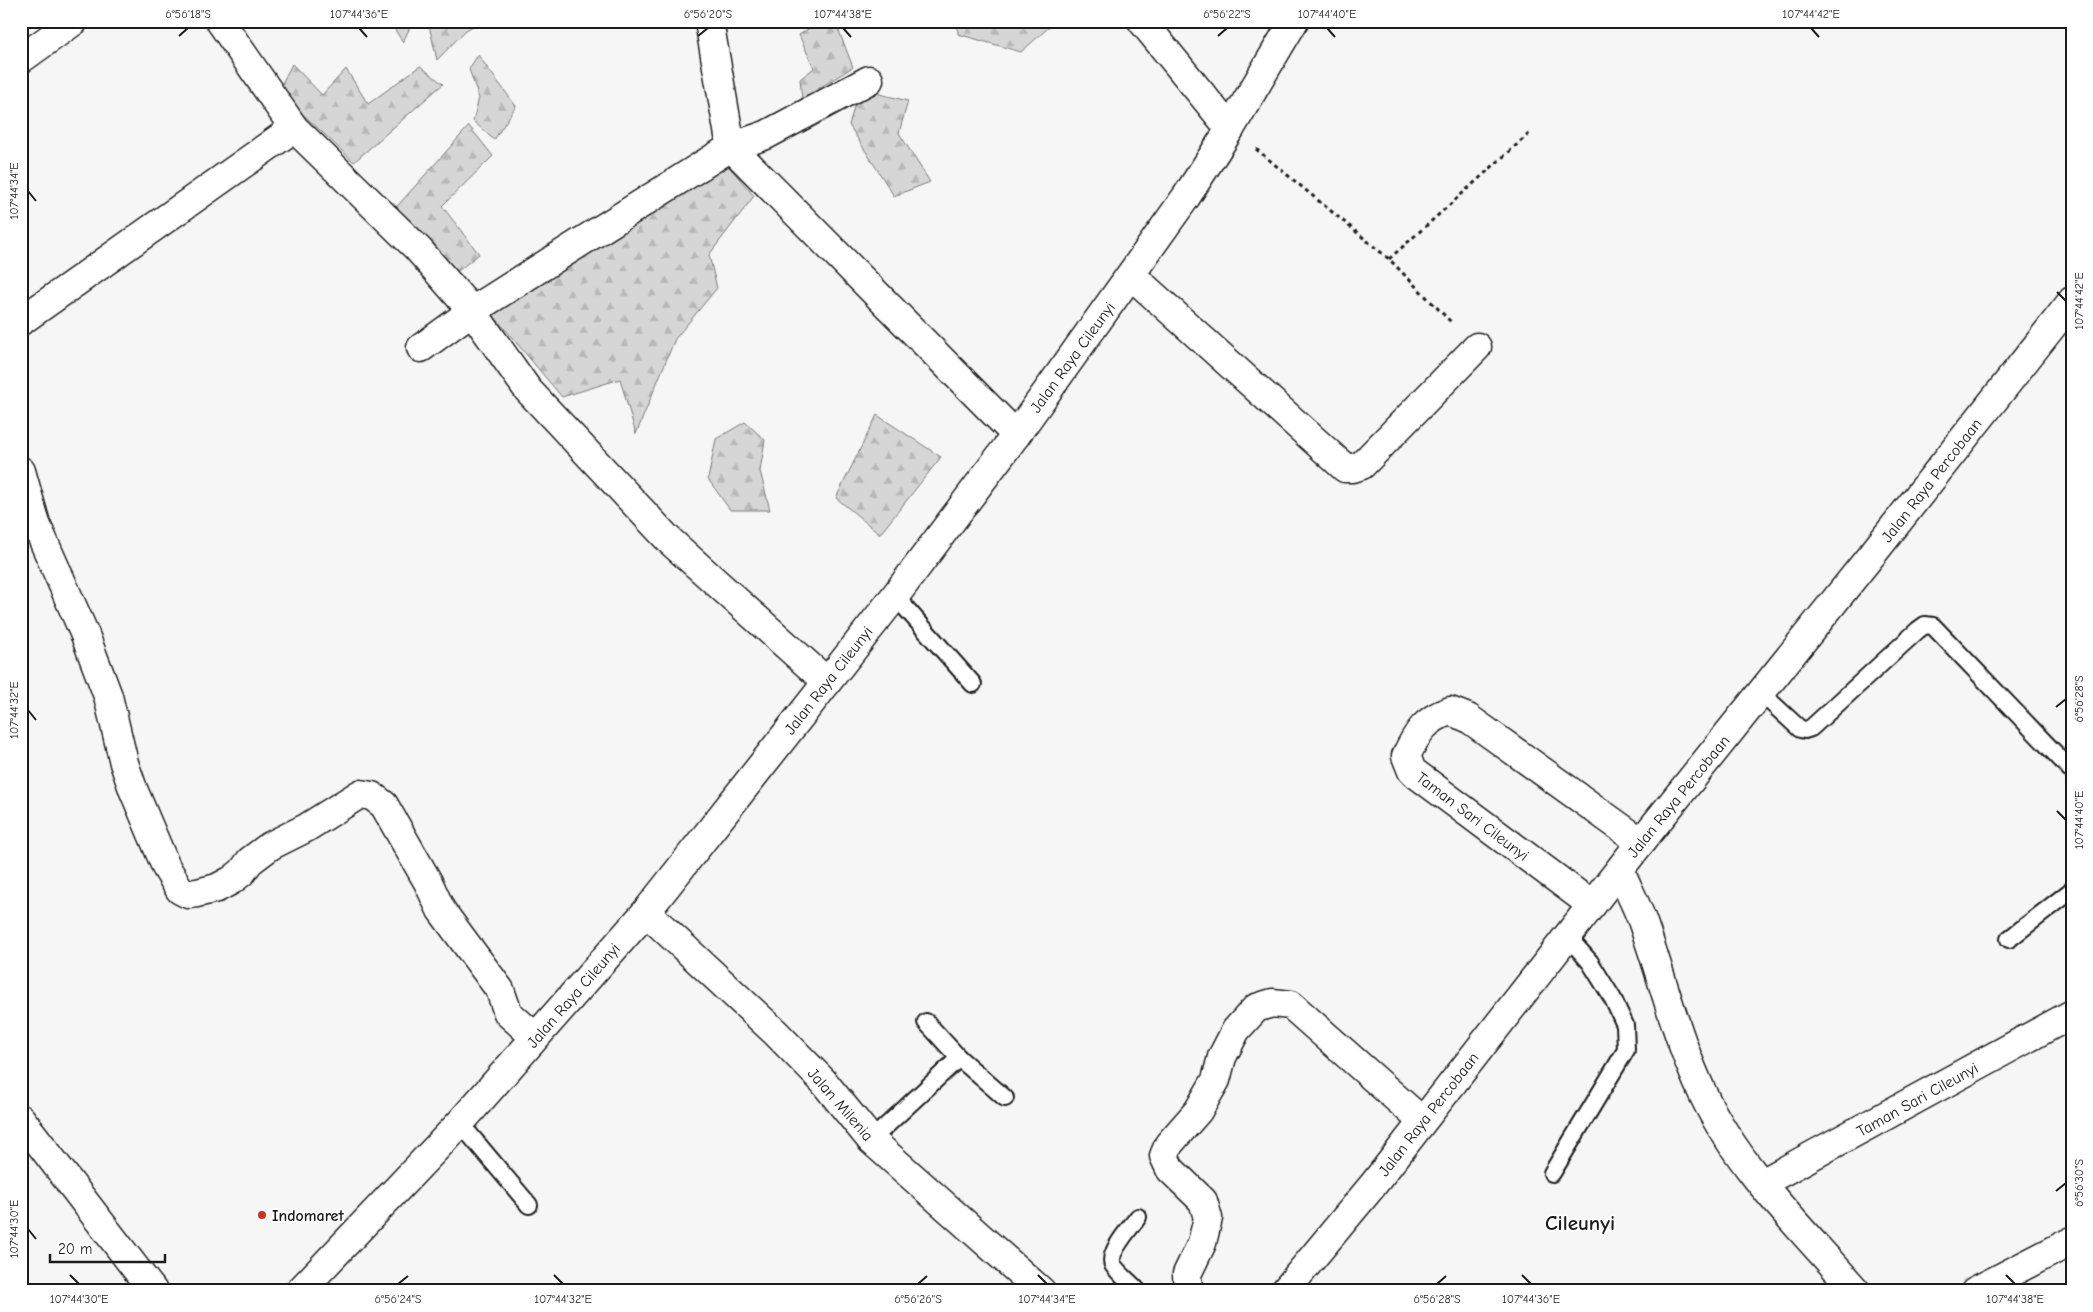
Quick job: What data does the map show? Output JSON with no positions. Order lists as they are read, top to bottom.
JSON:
{
  "streets": {
    "main road": [
      "Jalan Raya Cileunyi",
      "Jalan Raya Percobaan",
      "Taman Sari Cileunyi",
      "Jalan Milenia"
    ]
  },
  "crossings": [
    ["Jalan Raya Cileunyi", "Jalan Milenia"],
    ["Jalan Raya Percobaan", "Taman Sari Cileunyi"]
  ],
  "districts": ["Cileunyi"],
  "places": ["Indomaret"],
  "scale_bar": "20 m",
  "coordinates": [
    "6°56'18\"S",
    "107°44'36\"E",
    "6°56'20\"S",
    "107°44'38\"E",
    "6°56'22\"S",
    "107°44'40\"E",
    "107°44'42\"E",
    "107°44'34\"E",
    "6°56'28\"S",
    "107°44'32\"E",
    "6°56'30\"S",
    "107°44'30\"E",
    "6°56'24\"S",
    "6°56'26\"S"
  ]
}
